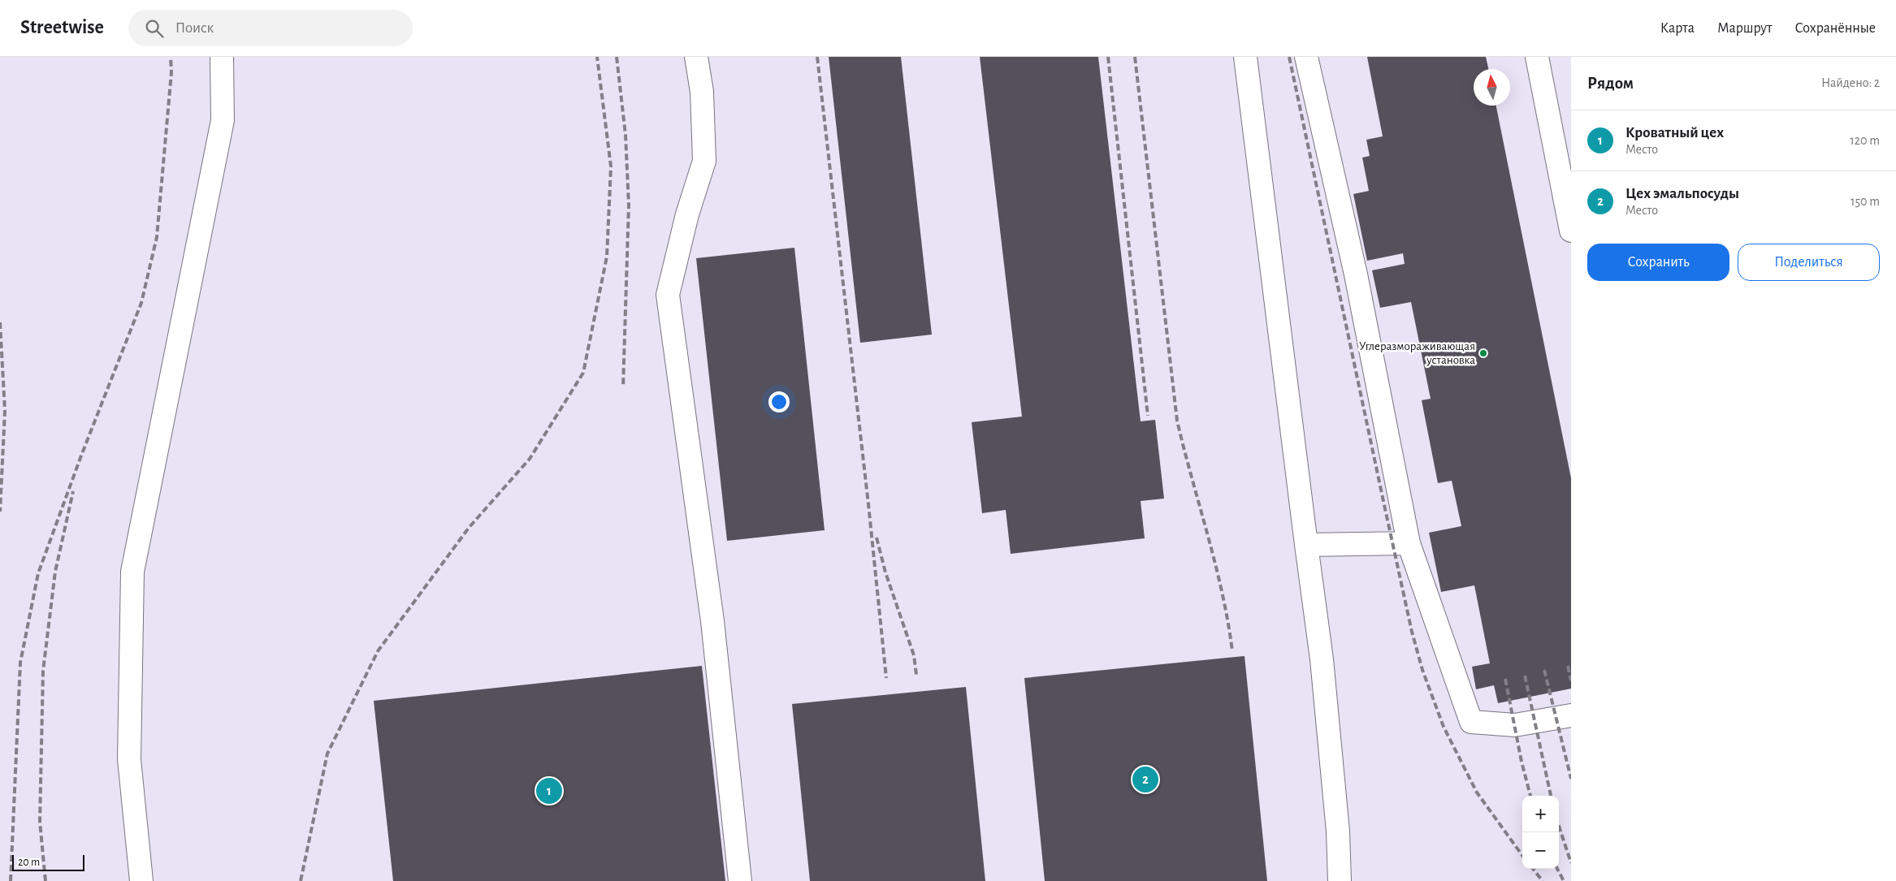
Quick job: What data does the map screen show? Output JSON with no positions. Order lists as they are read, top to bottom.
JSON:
{
  "places": ["Углеразмораживающая установка"],
  "scale_bar": "20 m",
  "north": "top",
  "page": {
    "header": "Streetwise",
    "search": "Поиск",
    "nav": ["Карта", "Маршрут", "Сохранённые"],
    "heading": ["Рядом", "Найдено: 2"],
    "list": [
      {
        "mark": "1",
        "name": "Кроватный цех",
        "note": "Место",
        "value": "120 m"
      },
      {
        "mark": "2",
        "name": "Цех эмальпосуды",
        "note": "Место",
        "value": "150 m"
      }
    ],
    "buttons": ["Сохранить", "Поделиться"],
    "pins": ["2", "1"],
    "map_buttons": ["+", "−"],
    "scale": "20 m"
  }
}
